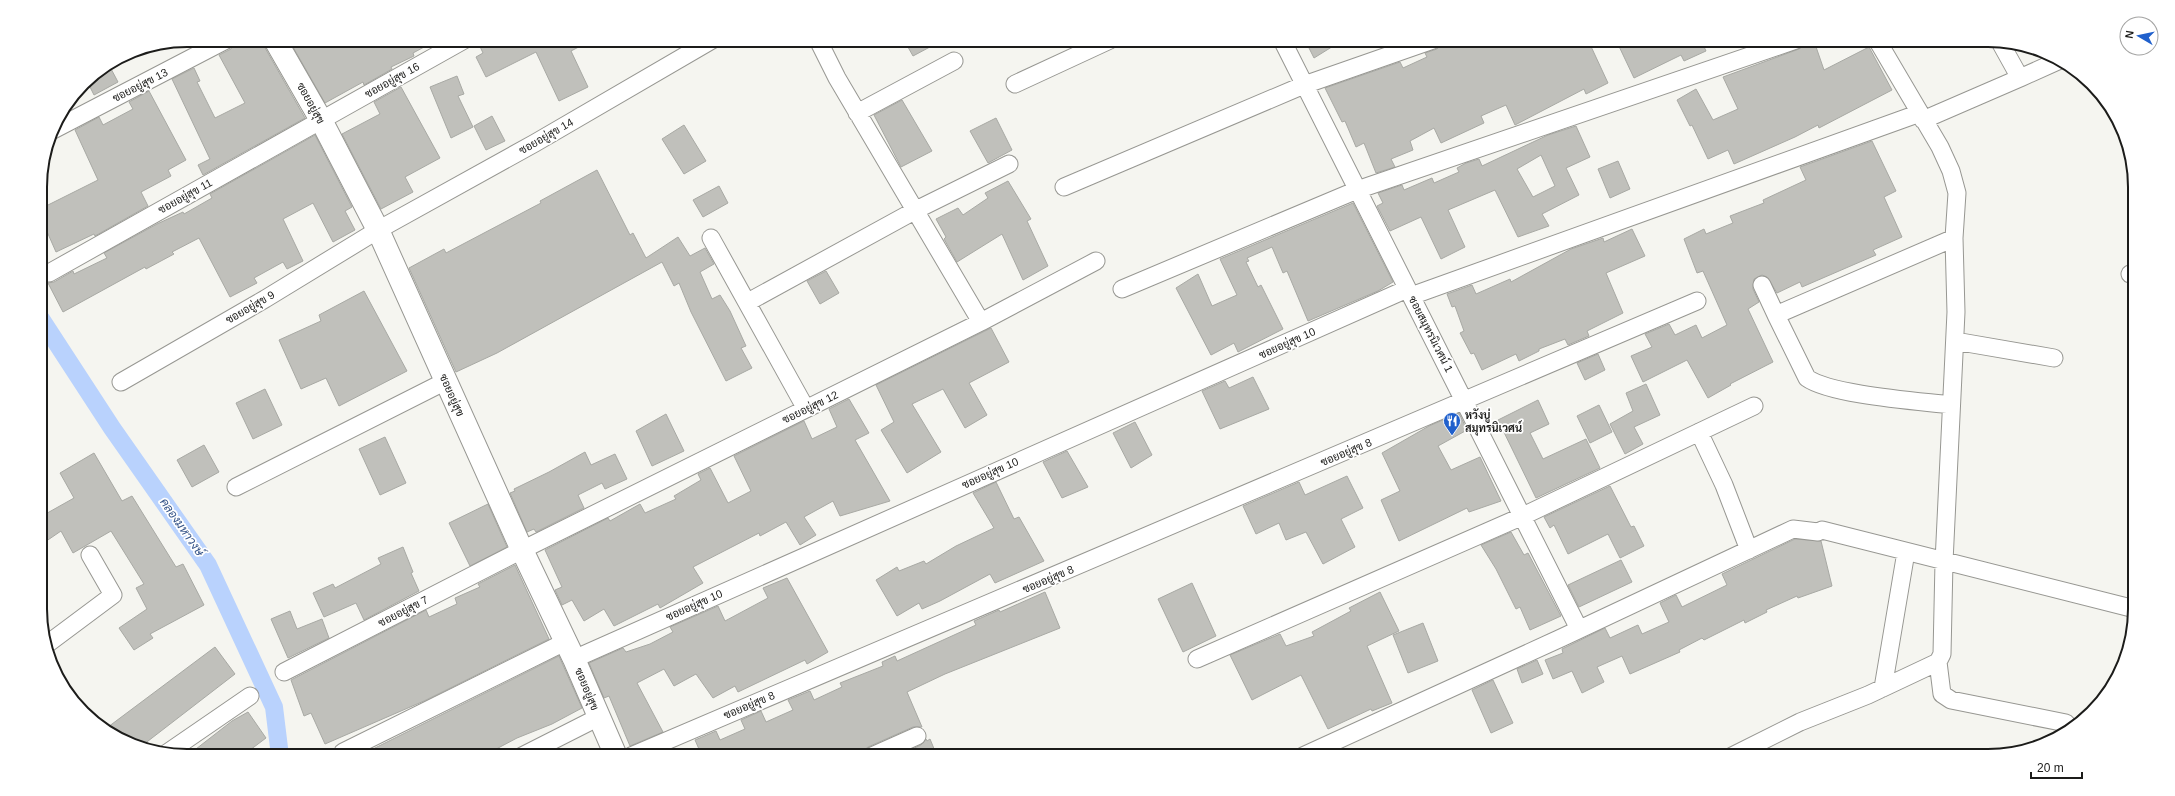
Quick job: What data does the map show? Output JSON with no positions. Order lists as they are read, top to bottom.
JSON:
{
  "streets": {
    "street": [
      "ซอยอยู่สุข 16",
      "ซอยอยู่สุข 13",
      "ซอยอยู่สุข",
      "ซอยอยู่สุข 14",
      "ซอยอยู่สุข 11",
      "ซอยอยู่สุข 9",
      "ซอยสมุทรนิเวศน์ 1",
      "ซอยอยู่สุข 10",
      "ซอยอยู่สุข 12",
      "ซอยอยู่สุข 8",
      "ซอยอยู่สุข 7"
    ]
  },
  "crossings": [
    ["ซอยอยู่สุข 16", "ซอยอยู่สุข"],
    ["ซอยอยู่สุข 16", "ซอยอยู่สุข 11"],
    ["ซอยอยู่สุข", "ซอยอยู่สุข 14"],
    ["ซอยอยู่สุข", "ซอยอยู่สุข 11"],
    ["ซอยอยู่สุข", "ซอยอยู่สุข 9"],
    ["ซอยอยู่สุข", "ซอยอยู่สุข 10"],
    ["ซอยอยู่สุข", "ซอยอยู่สุข 12"],
    ["ซอยอยู่สุข", "ซอยอยู่สุข 7"],
    ["ซอยอยู่สุข 14", "ซอยอยู่สุข 9"],
    ["ซอยสมุทรนิเวศน์ 1", "ซอยอยู่สุข 10"],
    ["ซอยสมุทรนิเวศน์ 1", "ซอยอยู่สุข 8"],
    ["ซอยอยู่สุข 12", "ซอยอยู่สุข 7"]
  ],
  "water": ["คลองมหาวงษ์"],
  "places": {
    "restaurant": ["หวังบู่ สมุทรนิเวศน์"]
  },
  "scale_bar": "20 m",
  "north": "left"
}
